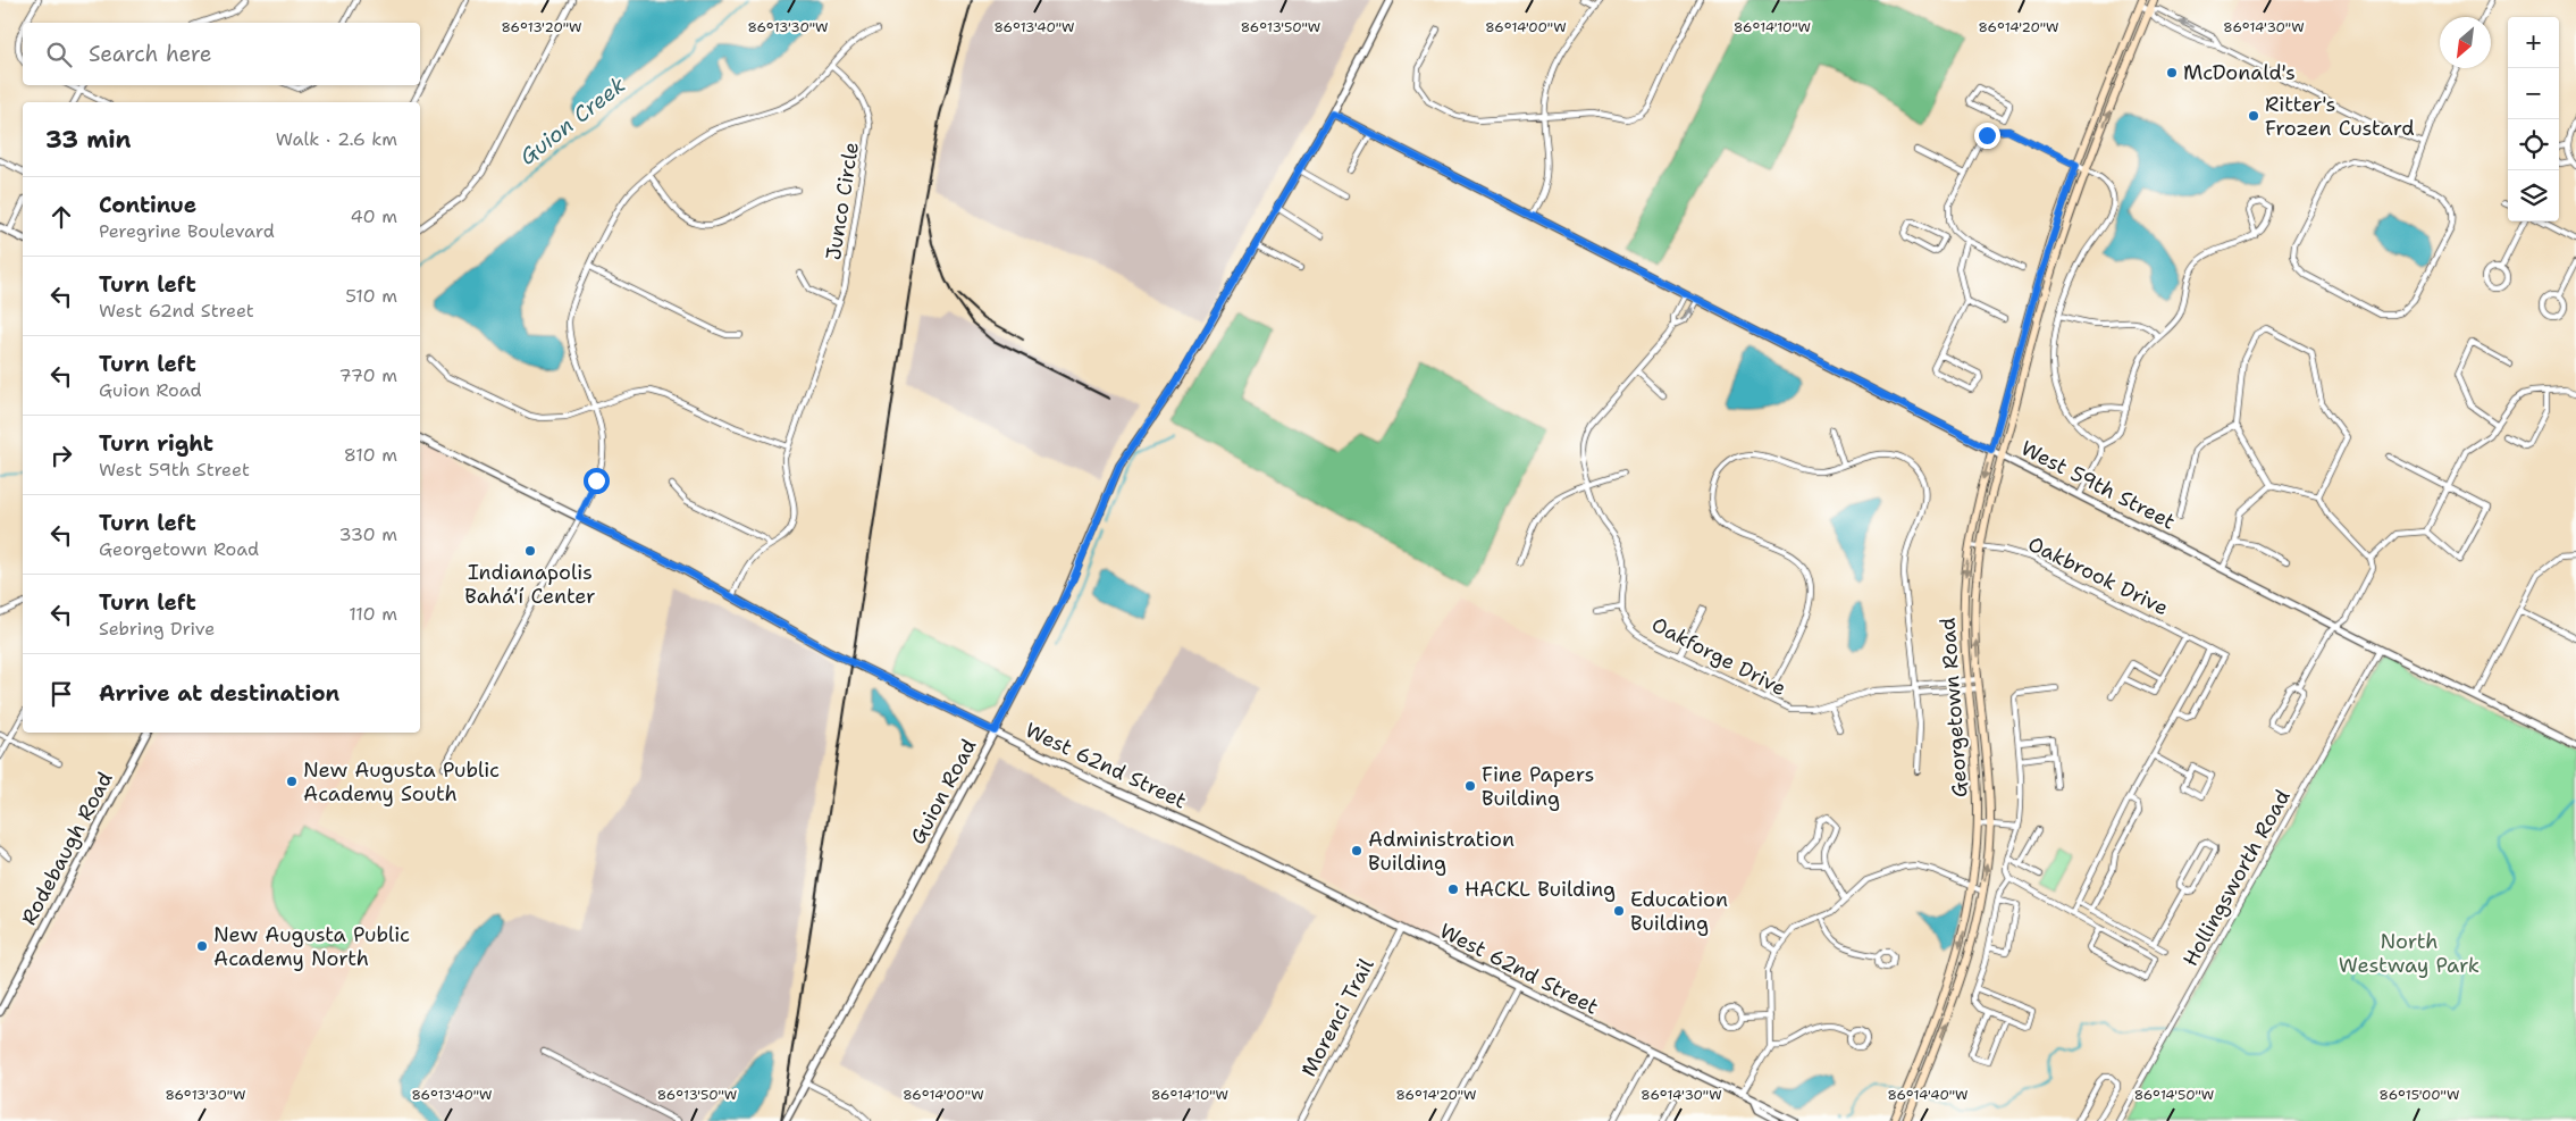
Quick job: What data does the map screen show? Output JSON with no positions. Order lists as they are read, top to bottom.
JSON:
{
  "streets": {
    "main road": ["Georgetown Road"],
    "street": [
      "Junco Circle",
      "West 59th Street",
      "Oakbrook Drive",
      "Oakforge Drive",
      "West 62nd Street",
      "Guion Road",
      "Rodebaugh Road",
      "Hollingsworth Road",
      "Morenci Trail"
    ]
  },
  "crossings": [
    ["West 59th Street", "Georgetown Road"],
    ["West 59th Street", "Guion Road"],
    ["West 59th Street", "Hollingsworth Road"],
    ["Oakbrook Drive", "Georgetown Road"],
    ["Oakforge Drive", "Georgetown Road"],
    ["West 62nd Street", "Guion Road"],
    ["West 62nd Street", "Morenci Trail"]
  ],
  "water": ["Guion Creek"],
  "parks": ["North Westway Park"],
  "places": [
    "McDonald's",
    "Ritter's Frozen Custard",
    "Indianapolis Bahá'í Center",
    "New Augusta Public Academy South",
    "Fine Papers Building",
    "Administration Building",
    "HACKL Building",
    "Education Building",
    "New Augusta Public Academy North"
  ],
  "north": "bottom left",
  "page": {
    "map_buttons": ["+", "−"],
    "search": "Search here",
    "heading": ["33 min", "Walk · 2.6 km"],
    "list": [
      ["Continue", "Peregrine Boulevard", "40 m"],
      ["Turn left", "West 62nd Street", "510 m"],
      ["Turn left", "Guion Road", "770 m"],
      ["Turn right", "West 59th Street", "810 m"],
      ["Turn left", "Georgetown Road", "330 m"],
      ["Turn left", "Sebring Drive", "110 m"],
      "Arrive at destination"
    ]
  },
  "coordinates": [
    "86°13'20\"W",
    "86°13'30\"W",
    "86°13'40\"W",
    "86°13'50\"W",
    "86°14'00\"W",
    "86°14'10\"W",
    "86°14'20\"W",
    "86°14'30\"W",
    "86°14'40\"W",
    "86°14'50\"W",
    "86°15'00\"W"
  ]
}
